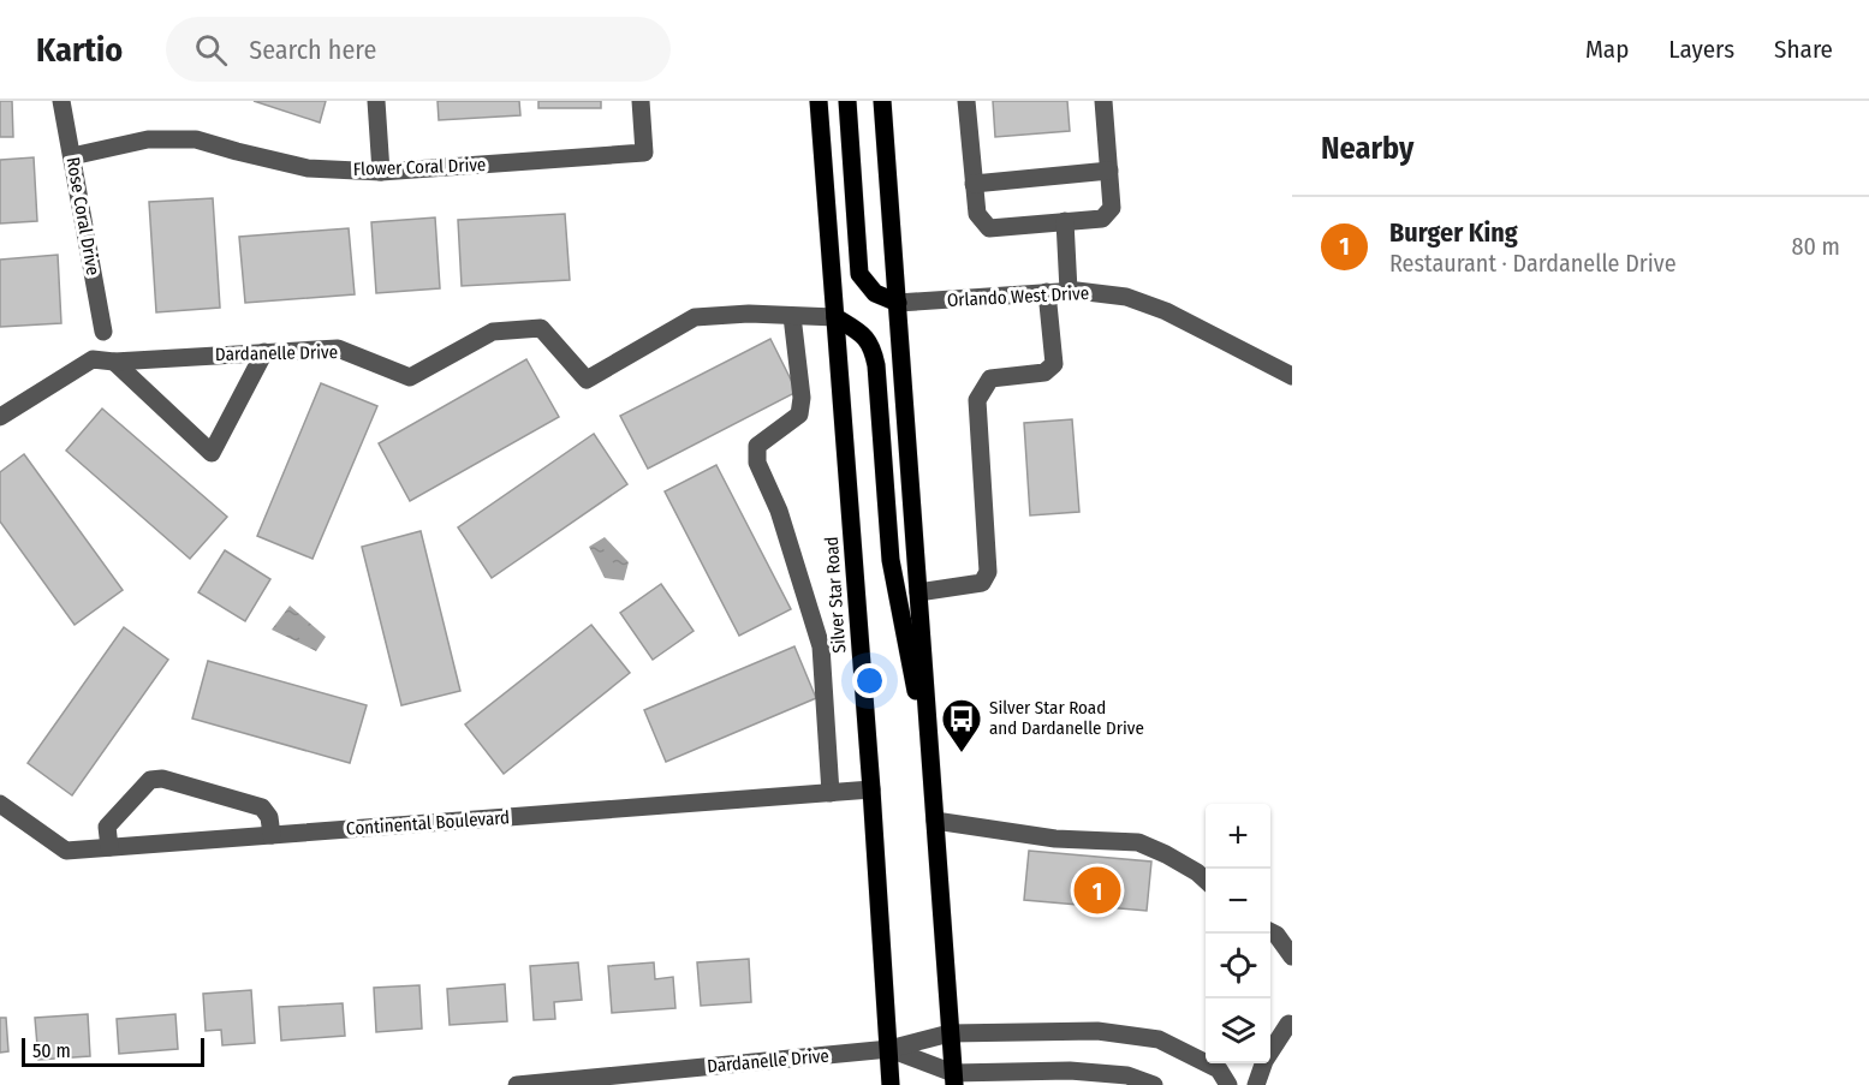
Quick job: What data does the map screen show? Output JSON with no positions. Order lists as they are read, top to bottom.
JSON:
{
  "streets": {
    "main road": ["Silver Star Road"],
    "street": [
      "Flower Coral Drive",
      "Rose Coral Drive",
      "Orlando West Drive",
      "Dardanelle Drive",
      "Continental Boulevard"
    ]
  },
  "crossings": [
    ["Flower Coral Drive", "Rose Coral Drive"],
    ["Dardanelle Drive", "Silver Star Road"],
    ["Silver Star Road", "Continental Boulevard"]
  ],
  "places": {
    "bus stop": ["Silver Star Road and Dardanelle Drive"]
  },
  "scale_bar": "50 m",
  "page": {
    "header": "Kartio",
    "search": "Search here",
    "nav": ["Map", "Layers", "Share"],
    "heading": "Nearby",
    "list": [
      {
        "mark": "1",
        "name": "Burger King",
        "note": "Restaurant · Dardanelle Drive",
        "value": "80 m"
      }
    ],
    "map_buttons": ["+", "−"],
    "pins": "1",
    "scale": "50 m"
  }
}
